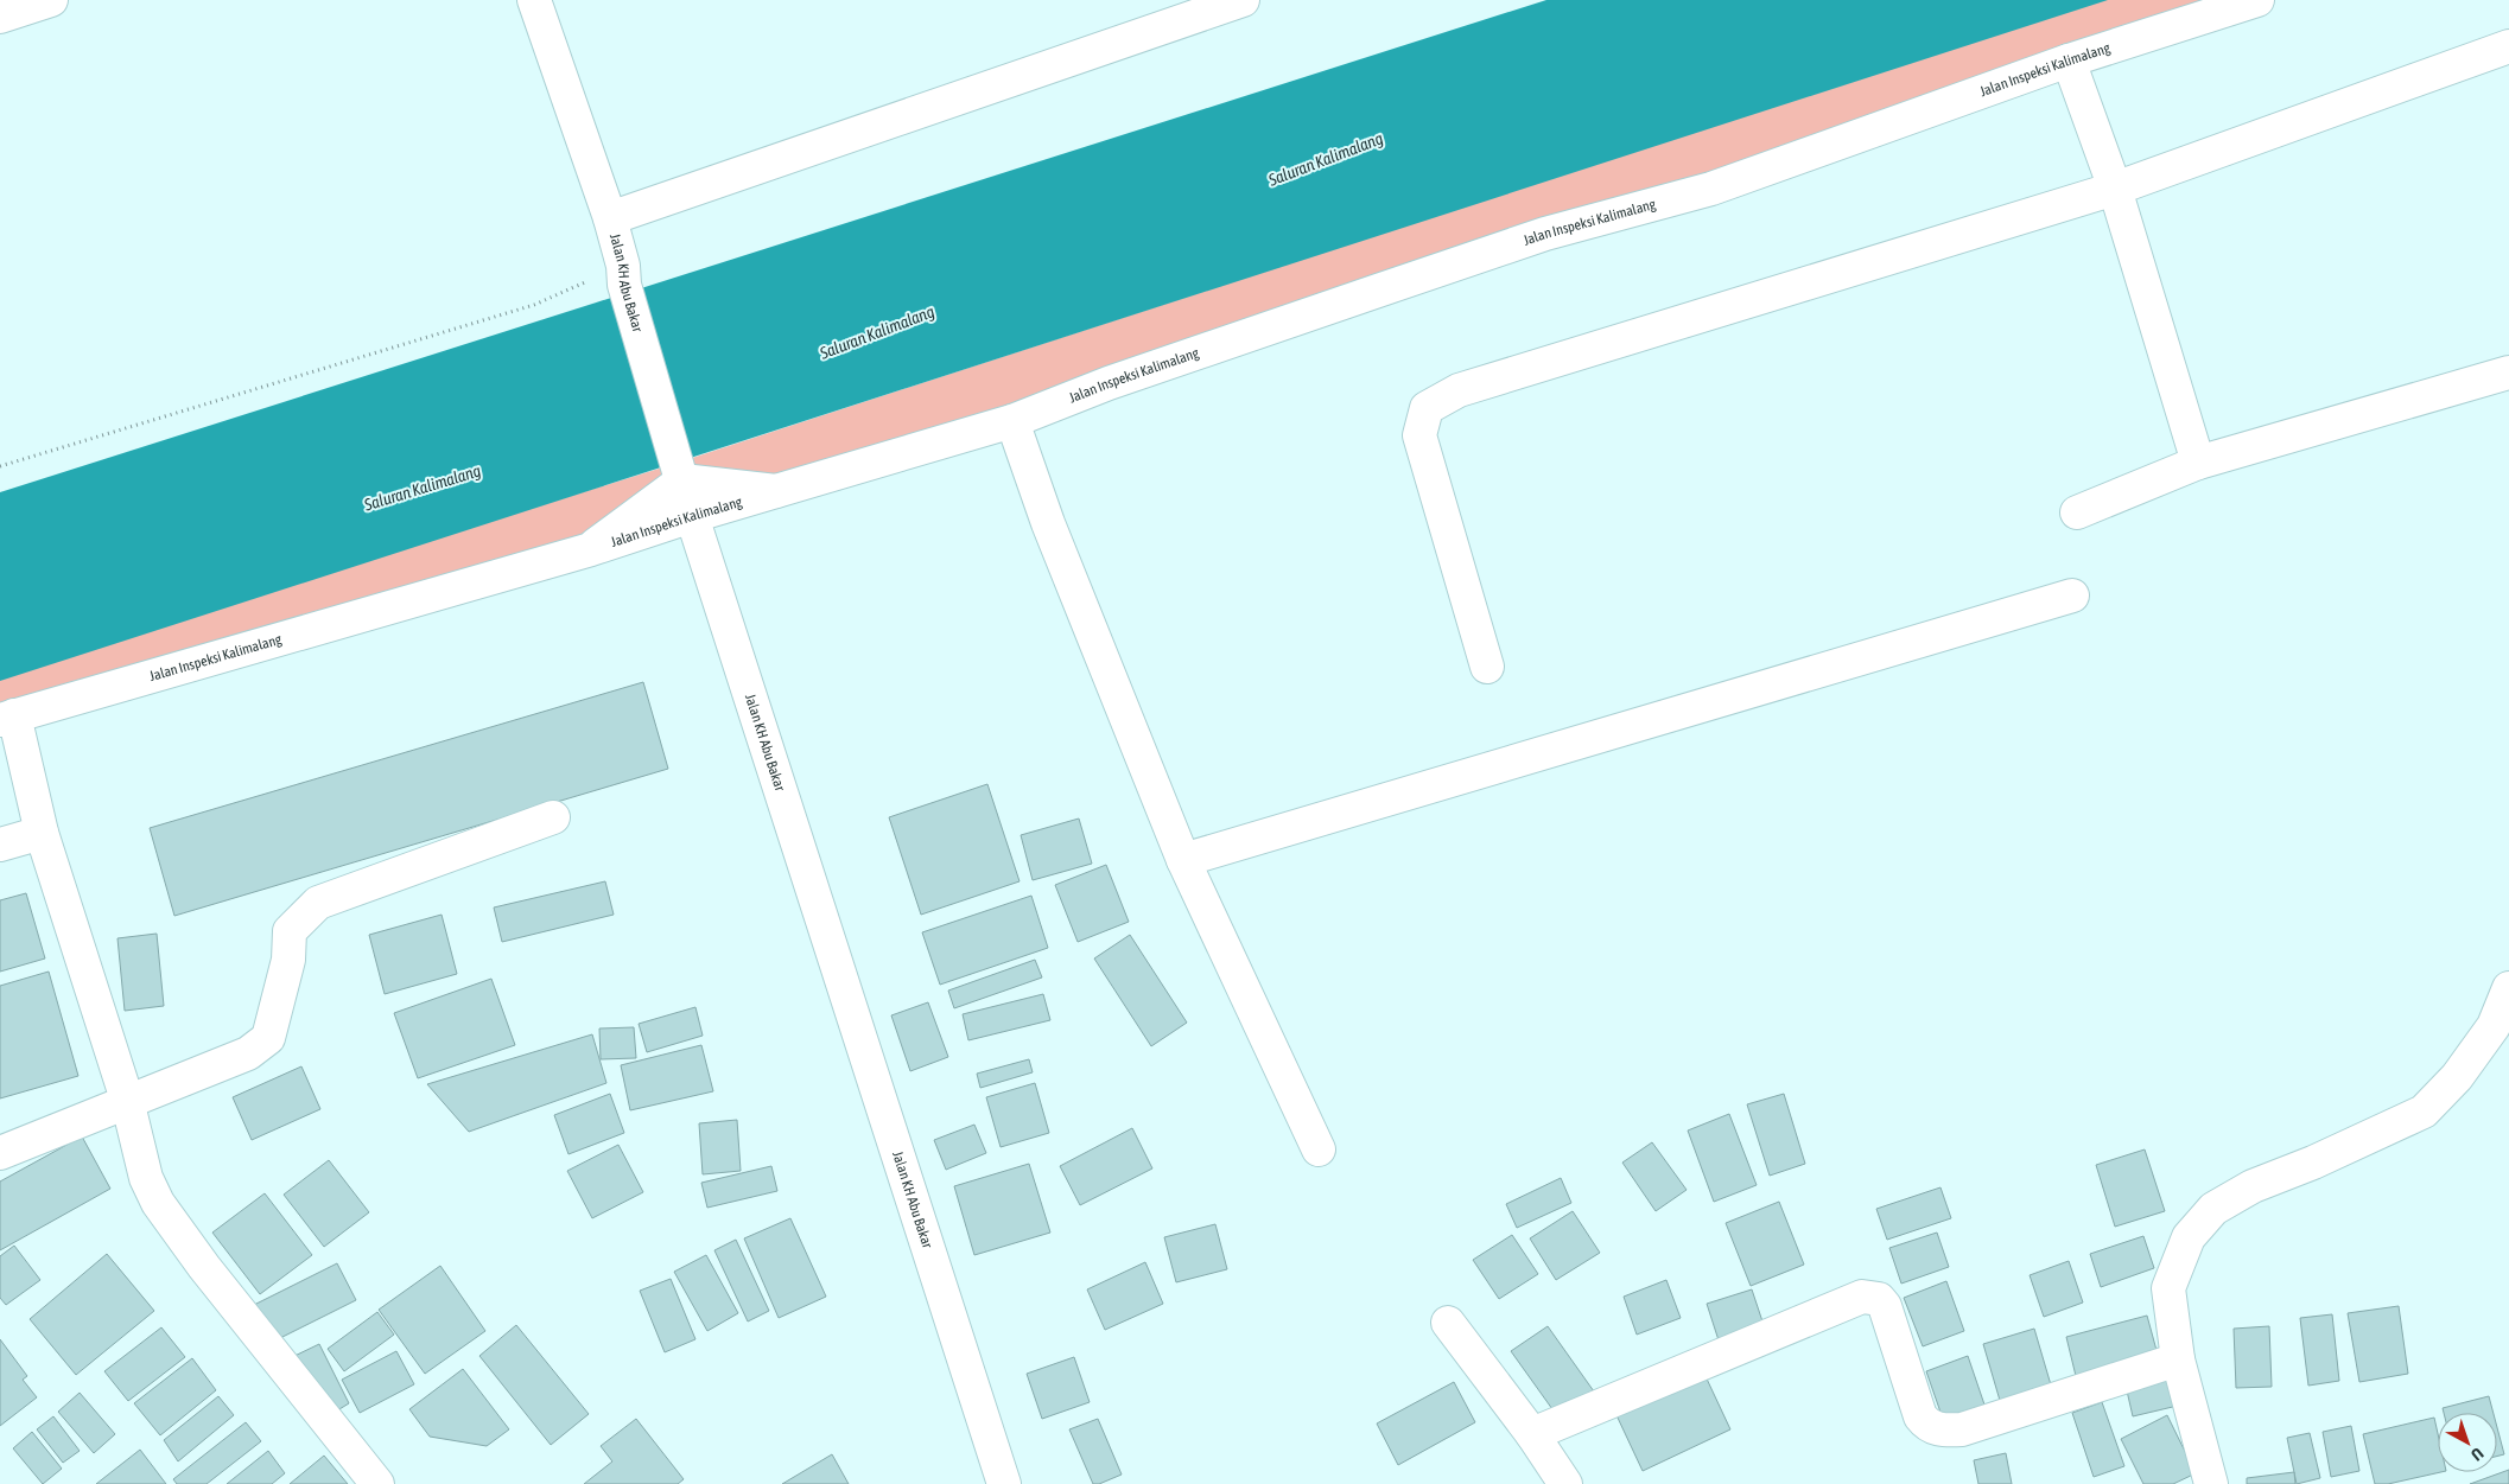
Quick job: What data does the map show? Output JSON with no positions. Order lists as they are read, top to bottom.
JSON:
{
  "streets": {
    "street": ["Jalan Inspeksi Kalimalang", "Jalan KH Abu Bakar"]
  },
  "crossings": [
    ["Jalan Inspeksi Kalimalang", "Jalan KH Abu Bakar"]
  ],
  "water": ["Saluran Kalimalang"],
  "north": "bottom right"
}
